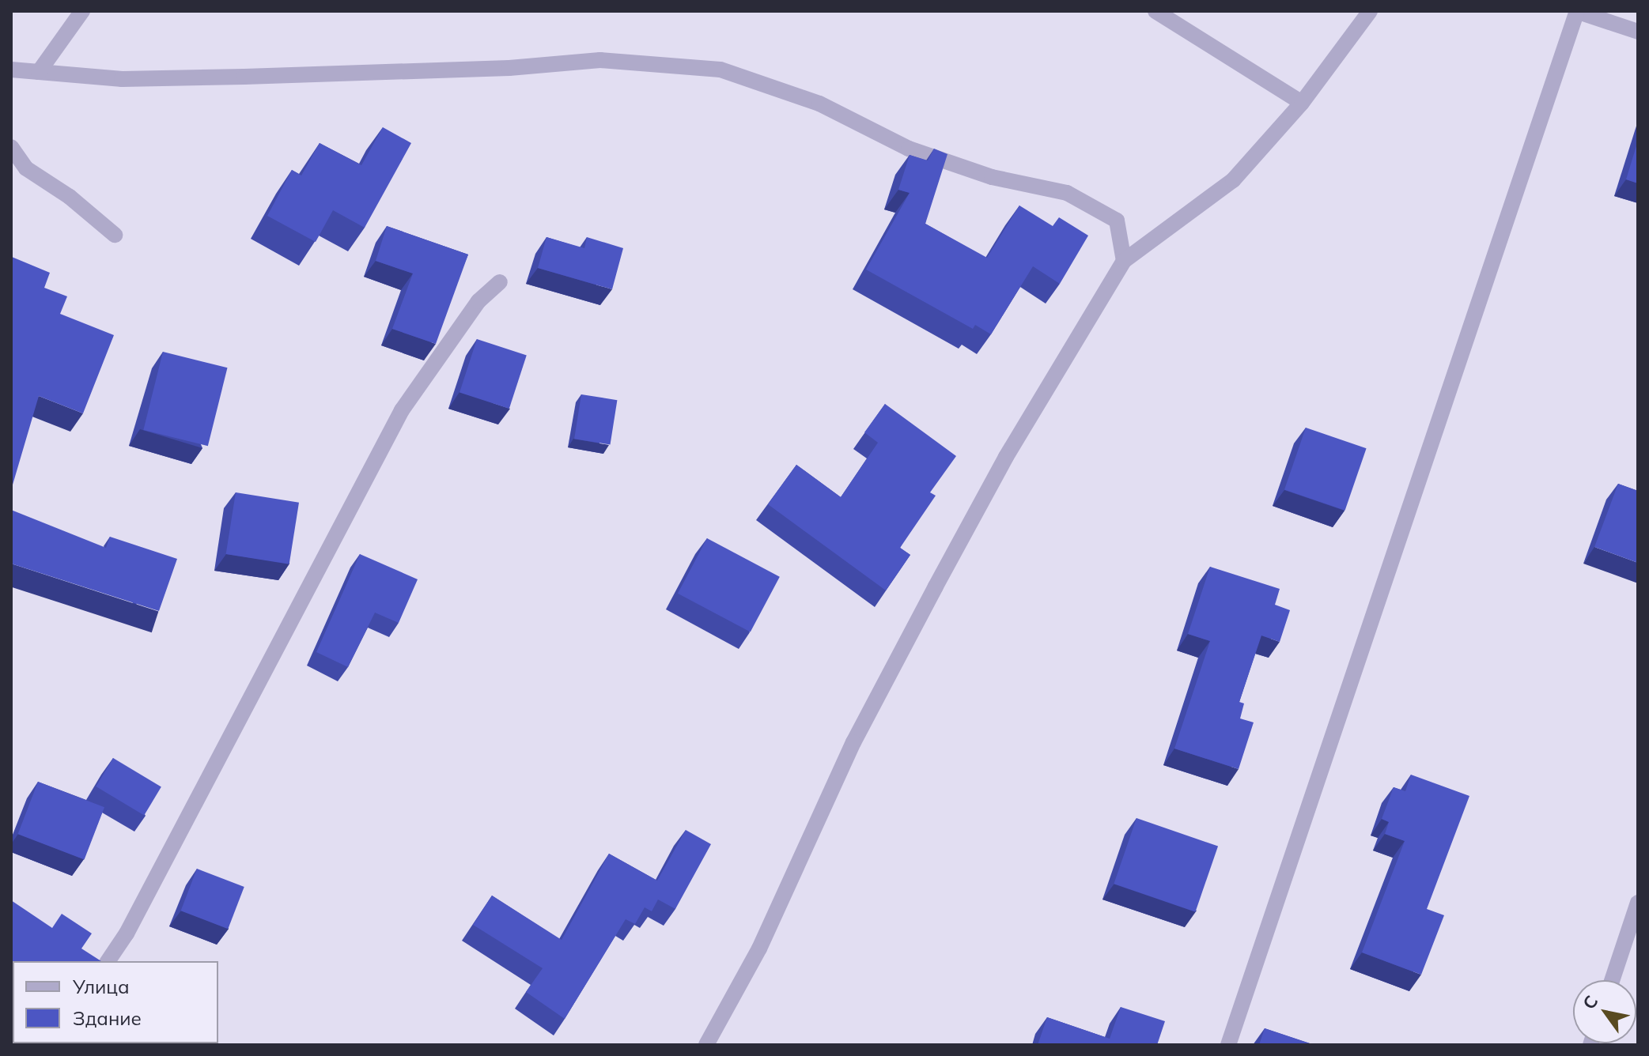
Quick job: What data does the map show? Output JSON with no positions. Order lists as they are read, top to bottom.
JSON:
{
  "legend": ["Улица", "Здание"],
  "north": "top left"
}
